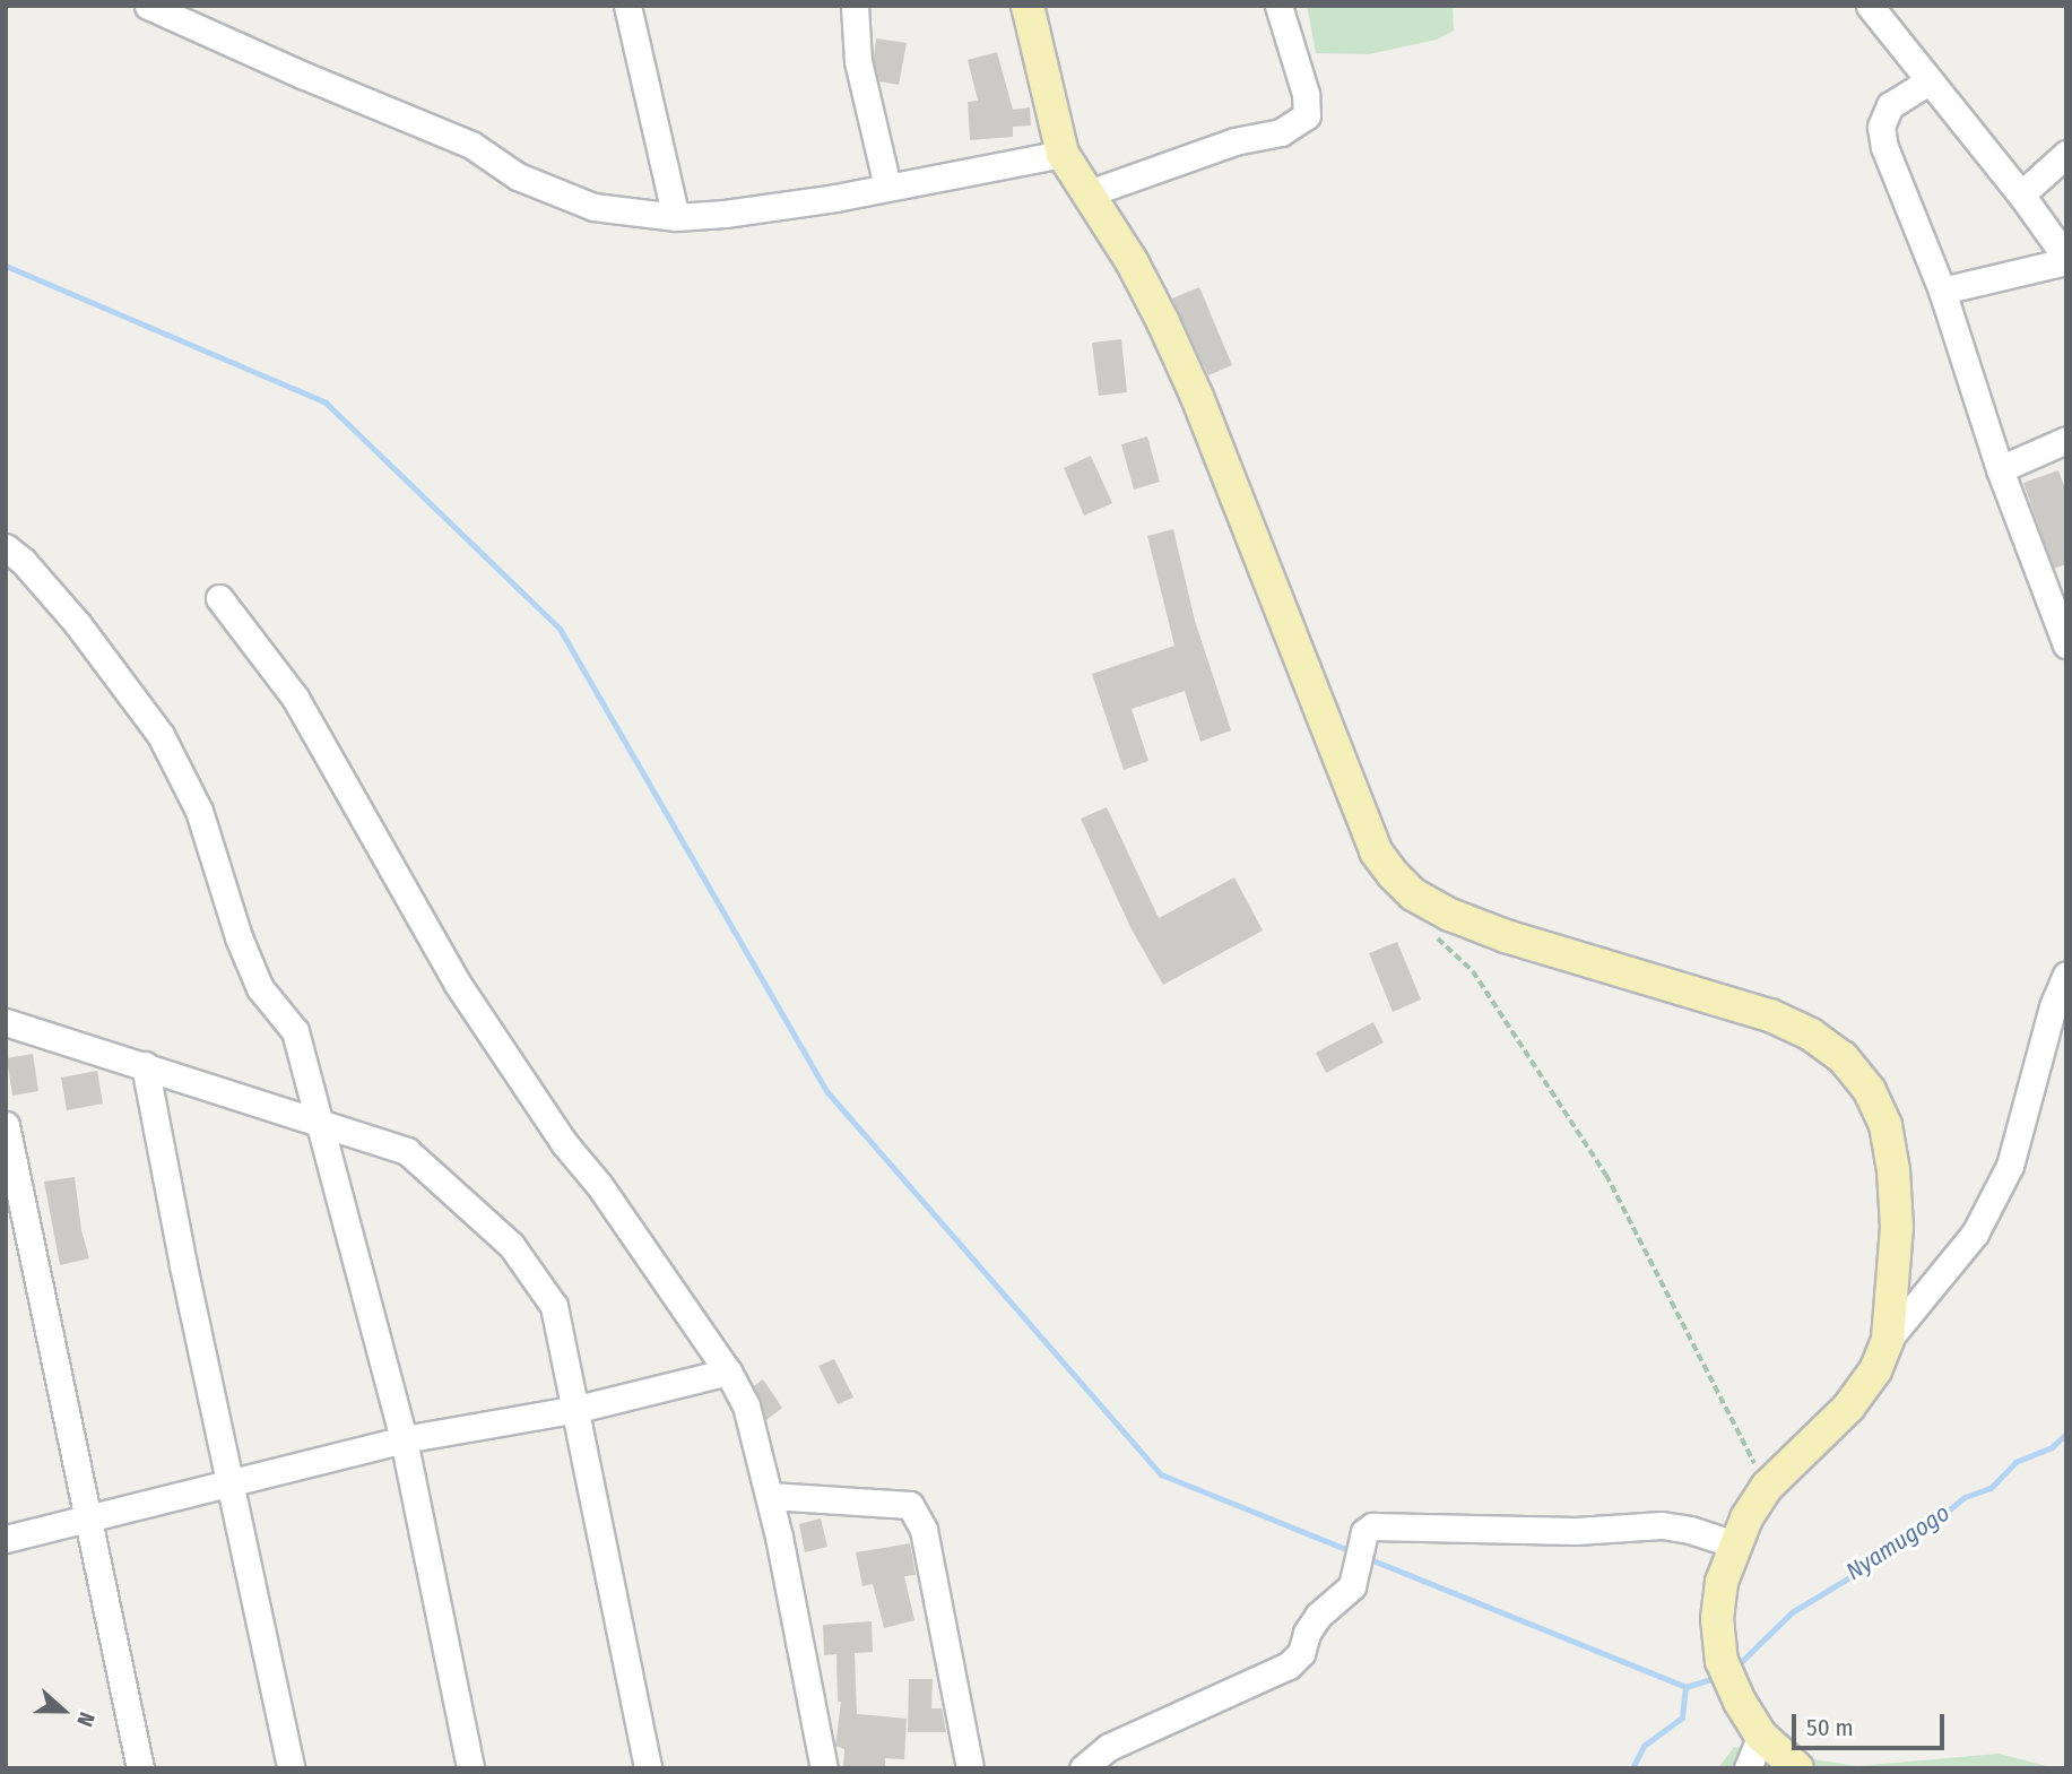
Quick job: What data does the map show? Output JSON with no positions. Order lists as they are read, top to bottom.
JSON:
{
  "water": ["Nyamugogo"],
  "scale_bar": "50 m",
  "north": "right"
}
